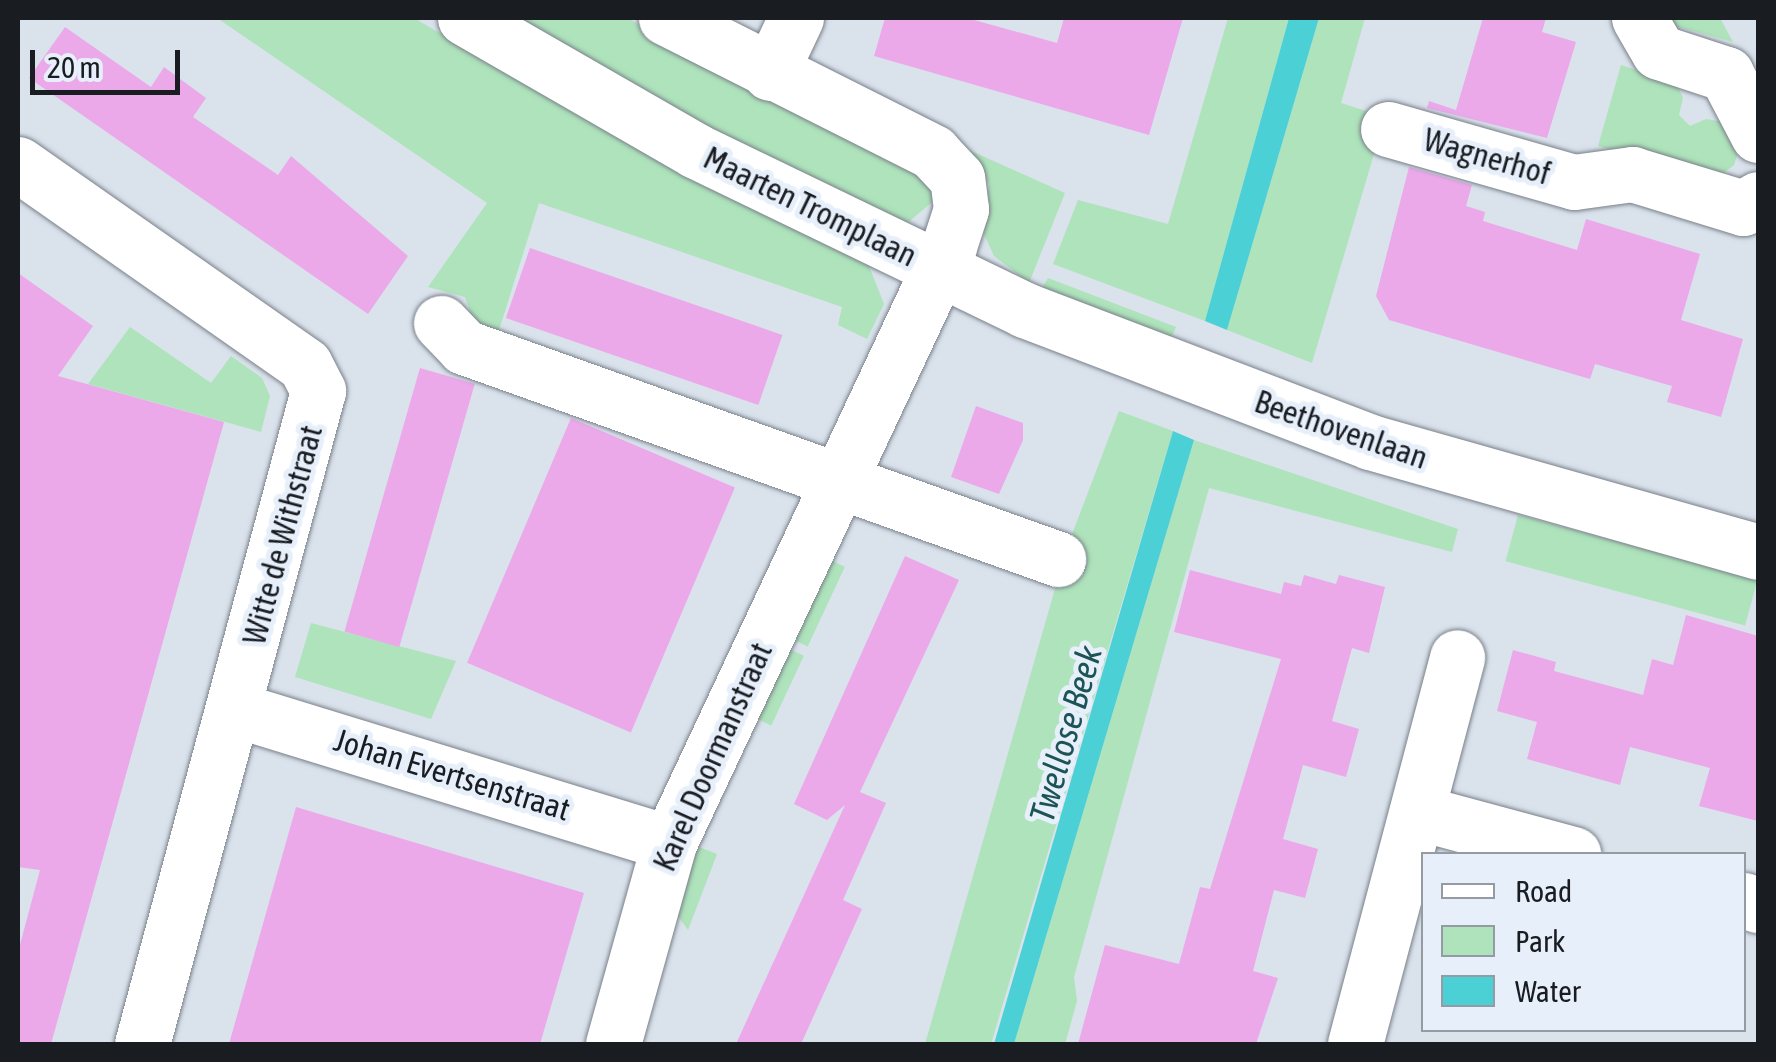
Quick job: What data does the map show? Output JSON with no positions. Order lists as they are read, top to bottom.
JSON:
{
  "streets": {
    "street": [
      "Wagnerhof",
      "Maarten Tromplaan",
      "Beethovenlaan",
      "Witte de Withstraat",
      "Karel Doormanstraat",
      "Johan Evertsenstraat"
    ]
  },
  "crossings": [
    ["Maarten Tromplaan", "Beethovenlaan"],
    ["Maarten Tromplaan", "Karel Doormanstraat"],
    ["Beethovenlaan", "Karel Doormanstraat"],
    ["Witte de Withstraat", "Johan Evertsenstraat"],
    ["Karel Doormanstraat", "Johan Evertsenstraat"]
  ],
  "water": ["Twellose Beek"],
  "legend": ["Road", "Park", "Water"],
  "scale_bar": "20 m"
}
